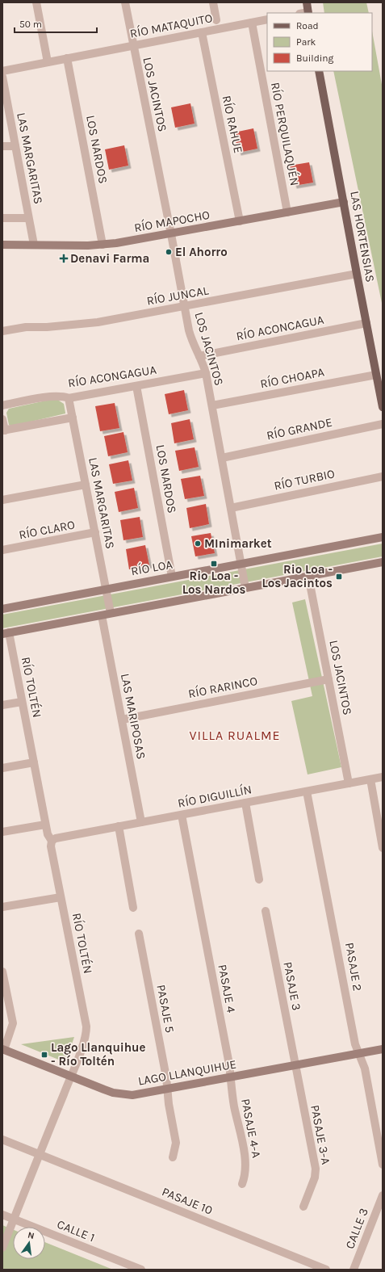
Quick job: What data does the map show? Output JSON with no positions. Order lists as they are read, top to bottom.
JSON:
{
  "streets": {
    "main road": ["LAS HORTENSIAS"],
    "street": [
      "RÍO MATAQUITO",
      "LOS JACINTOS",
      "RÍO RAHUE",
      "RÍO PERQUILAQUÉN",
      "LOS NARDOS",
      "LAS MARGARITAS",
      "RÍO MAPOCHO",
      "RÍO JUNCAL",
      "RÍO ACONCAGUA",
      "RÍO ACONGAGUA",
      "RÍO CHOAPA",
      "RÍO GRANDE",
      "RÍO TURBIO",
      "RÍO CLARO",
      "RÍO LOA",
      "RÍO TOLTÉN",
      "RÍO RARINCO",
      "LAS MARIPOSAS",
      "RÍO DIGUILLÍN",
      "PASAJE 2",
      "PASAJE 3",
      "PASAJE 4",
      "PASAJE 5",
      "LAGO LLANQUIHUE",
      "PASAJE 4-A",
      "PASAJE 3-A",
      "PASAJE 10",
      "CALLE 3",
      "CALLE 1"
    ]
  },
  "crossings": [
    ["RÍO MATAQUITO", "LOS JACINTOS"],
    ["RÍO MATAQUITO", "RÍO RAHUE"],
    ["RÍO MATAQUITO", "RÍO PERQUILAQUÉN"],
    ["RÍO MATAQUITO", "LOS NARDOS"],
    ["LOS JACINTOS", "RÍO MAPOCHO"],
    ["LOS JACINTOS", "RÍO JUNCAL"],
    ["LOS JACINTOS", "RÍO ACONCAGUA"],
    ["LOS JACINTOS", "RÍO ACONGAGUA"],
    ["LOS JACINTOS", "RÍO CHOAPA"],
    ["LOS JACINTOS", "RÍO GRANDE"],
    ["LOS JACINTOS", "RÍO TURBIO"],
    ["LOS JACINTOS", "RÍO LOA"],
    ["LOS JACINTOS", "RÍO RARINCO"],
    ["LOS JACINTOS", "RÍO DIGUILLÍN"],
    ["RÍO RAHUE", "RÍO MAPOCHO"],
    ["RÍO PERQUILAQUÉN", "RÍO MAPOCHO"],
    ["LOS NARDOS", "RÍO MAPOCHO"],
    ["LOS NARDOS", "RÍO ACONGAGUA"],
    ["LOS NARDOS", "RÍO LOA"],
    ["LAS MARGARITAS", "RÍO MAPOCHO"],
    ["LAS MARGARITAS", "RÍO ACONGAGUA"],
    ["LAS MARGARITAS", "RÍO CLARO"],
    ["LAS MARGARITAS", "RÍO LOA"],
    ["RÍO MAPOCHO", "LAS HORTENSIAS"],
    ["LAS HORTENSIAS", "RÍO JUNCAL"],
    ["LAS HORTENSIAS", "RÍO ACONCAGUA"],
    ["LAS HORTENSIAS", "RÍO CHOAPA"],
    ["RÍO TOLTÉN", "RÍO DIGUILLÍN"],
    ["RÍO TOLTÉN", "LAGO LLANQUIHUE"],
    ["RÍO TOLTÉN", "PASAJE 10"],
    ["RÍO TOLTÉN", "CALLE 1"],
    ["RÍO RARINCO", "LAS MARIPOSAS"],
    ["LAS MARIPOSAS", "RÍO DIGUILLÍN"],
    ["RÍO DIGUILLÍN", "PASAJE 2"],
    ["RÍO DIGUILLÍN", "PASAJE 4"],
    ["PASAJE 2", "LAGO LLANQUIHUE"],
    ["PASAJE 3", "LAGO LLANQUIHUE"],
    ["PASAJE 3", "PASAJE 3-A"],
    ["PASAJE 4", "LAGO LLANQUIHUE"],
    ["PASAJE 4", "PASAJE 4-A"],
    ["PASAJE 5", "LAGO LLANQUIHUE"],
    ["LAGO LLANQUIHUE", "PASAJE 4-A"],
    ["LAGO LLANQUIHUE", "PASAJE 3-A"]
  ],
  "districts": ["VILLA RUALME"],
  "places": {
    "other": ["El Ahorro", "MInimarket"],
    "health": ["Denavi Farma"],
    "transit": ["Rio Loa - Los Nardos", "Rio Loa - Los Jacintos", "Lago Llanquihue - Río Toltén"]
  },
  "legend": ["Road", "Park", "Building"],
  "scale_bar": "50 m",
  "north": "top"
}
